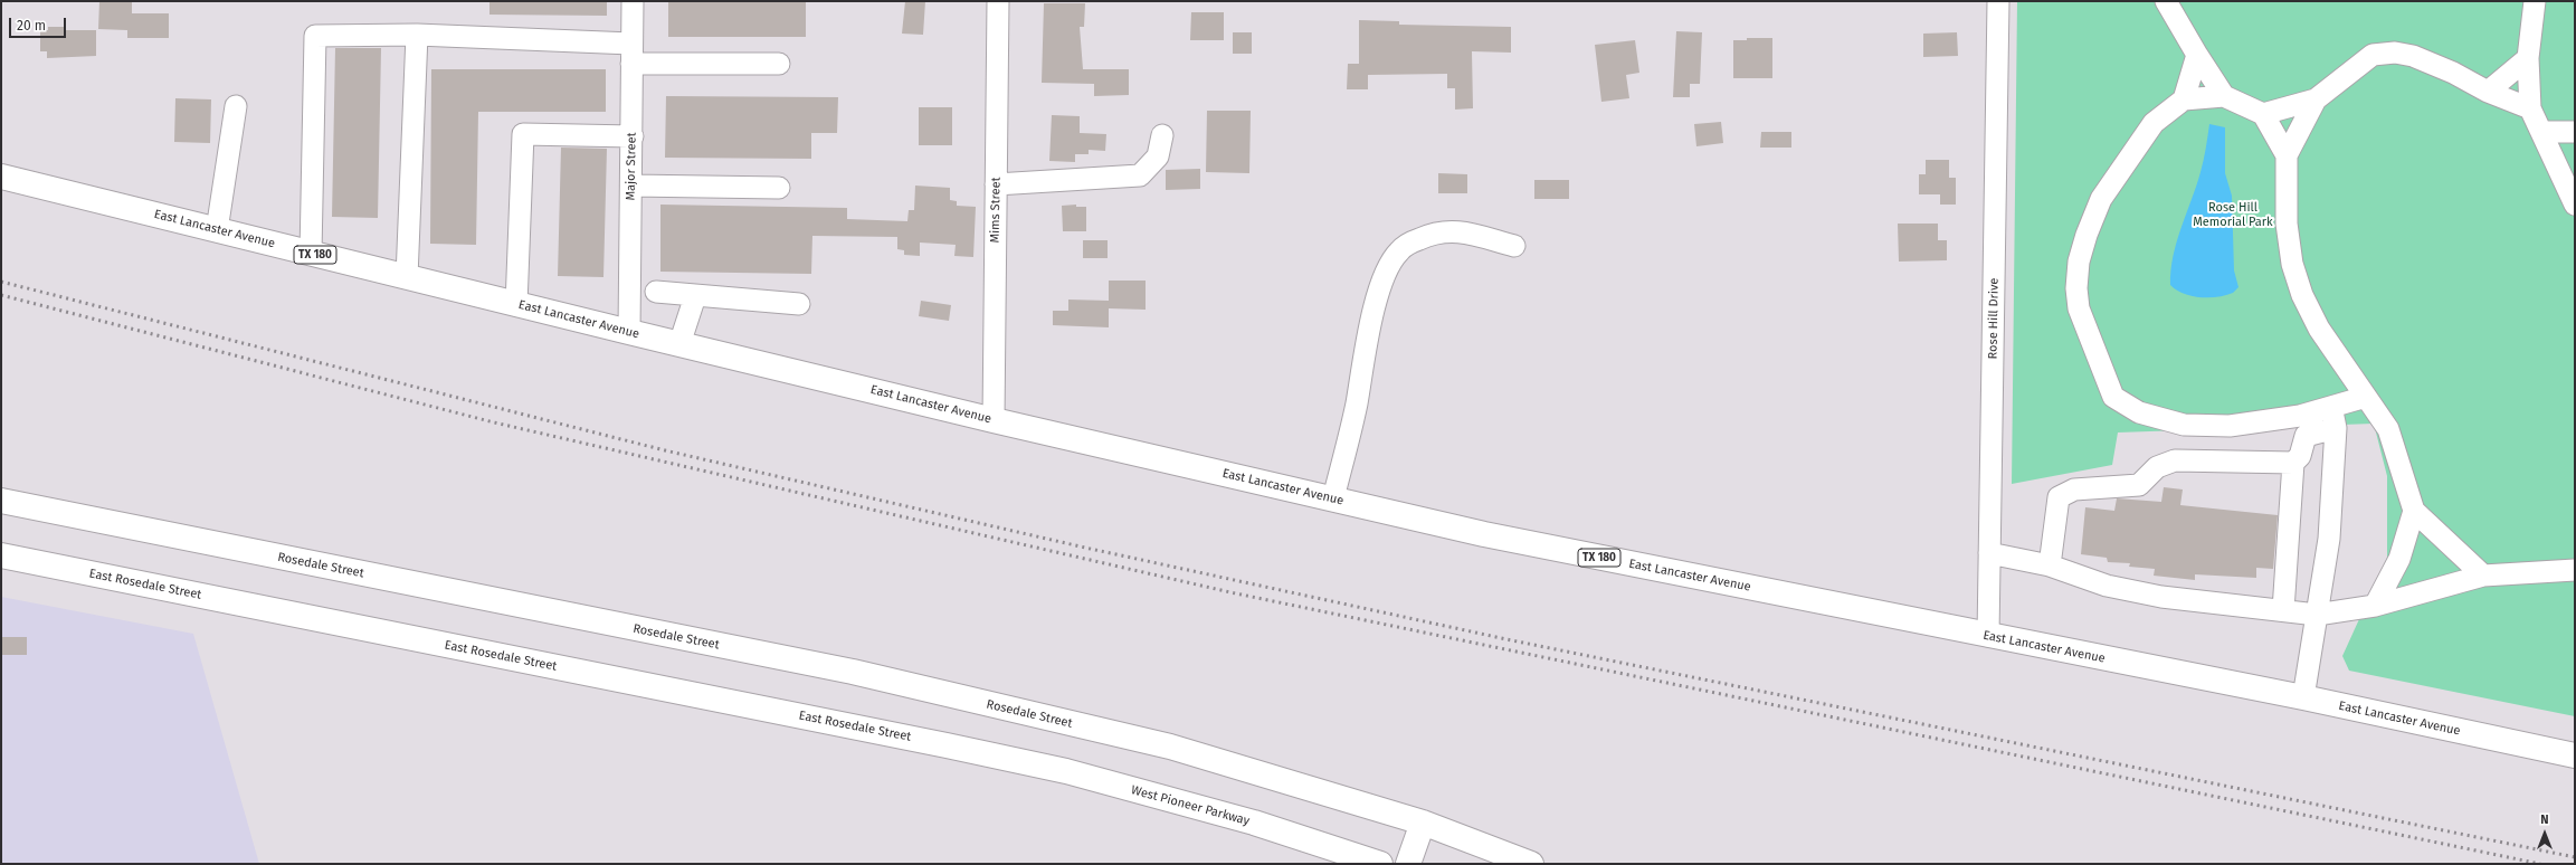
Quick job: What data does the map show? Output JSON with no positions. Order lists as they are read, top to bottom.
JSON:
{
  "streets": {
    "main road": [
      "East Lancaster Avenue",
      "TX 180",
      "Rosedale Street",
      "East Rosedale Street",
      "West Pioneer Parkway"
    ],
    "street": ["Major Street", "Mims Street", "Rose Hill Drive"]
  },
  "crossings": [
    ["Major Street", "East Lancaster Avenue"],
    ["Mims Street", "East Lancaster Avenue"],
    ["East Lancaster Avenue", "Rose Hill Drive"],
    ["East Rosedale Street", "West Pioneer Parkway"]
  ],
  "parks": ["Rose Hill Memorial Park"],
  "scale_bar": "20 m",
  "north": "top"
}
